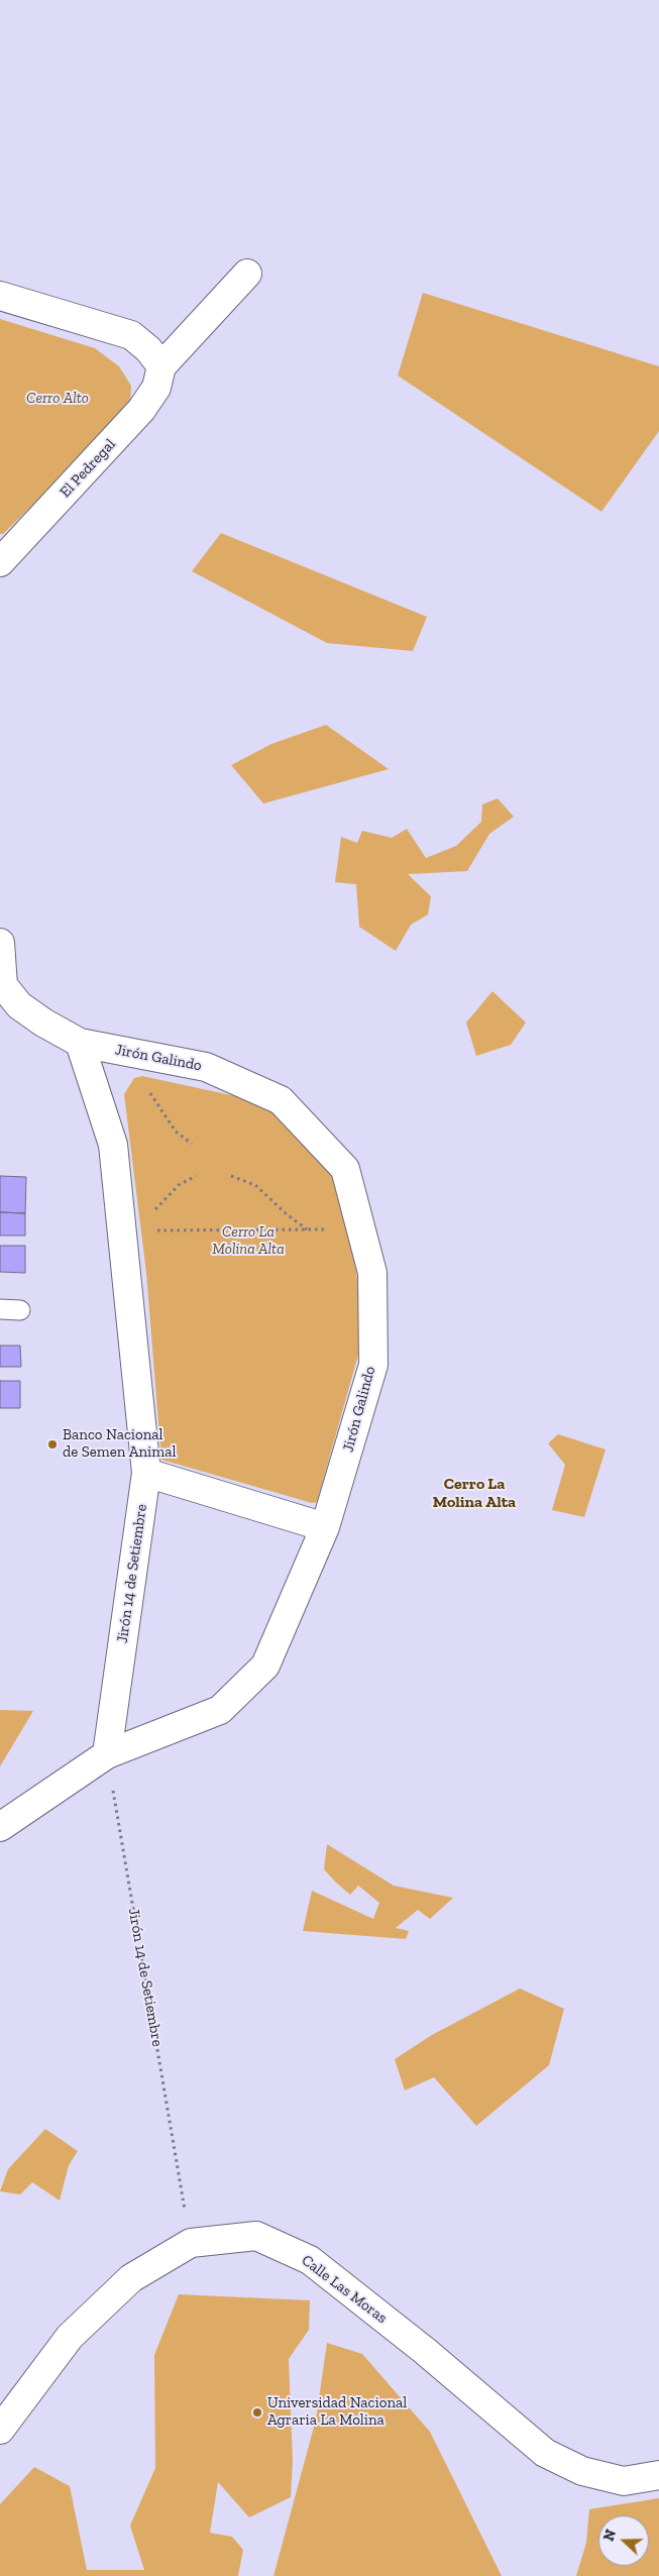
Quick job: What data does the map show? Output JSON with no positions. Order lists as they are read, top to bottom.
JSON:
{
  "streets": {
    "street": [
      "El Pedregal",
      "Jirón Galindo",
      "Jirón 14 de Setiembre",
      "Calle Las Moras"
    ]
  },
  "crossings": [
    ["Jirón Galindo", "Jirón 14 de Setiembre"],
    ["Jirón 14 de Setiembre", "Calle Las Moras"]
  ],
  "districts": ["Cerro La Molina Alta"],
  "parks": ["Cerro Alto", "Cerro La Molina Alta"],
  "places": ["Banco Nacional de Semen Animal", "Universidad Nacional Agraria La Molina"],
  "north": "left"
}
